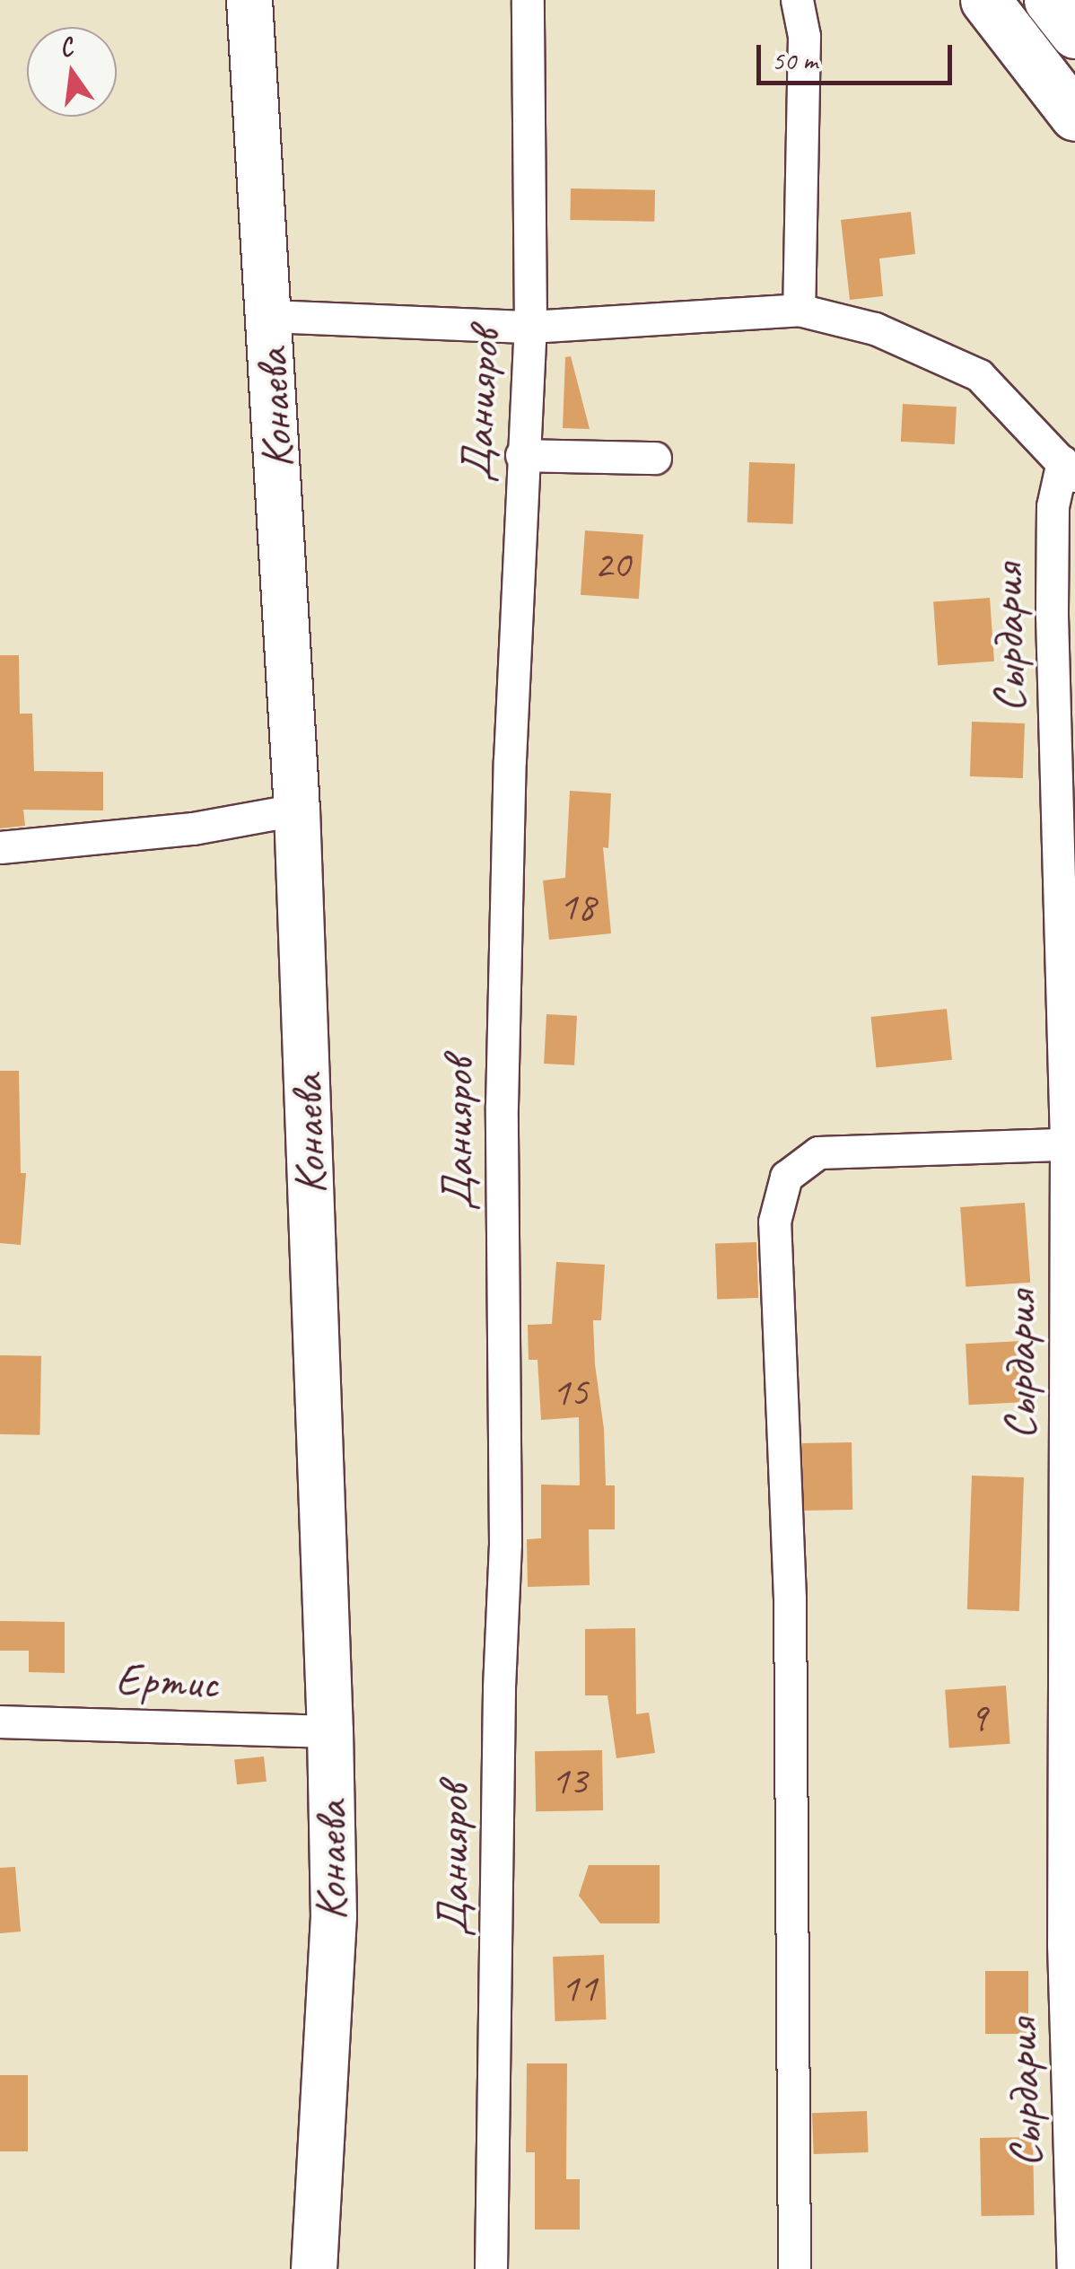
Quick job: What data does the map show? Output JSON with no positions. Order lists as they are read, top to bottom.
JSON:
{
  "streets": {
    "main road": ["Конаева"],
    "street": ["Данияров", "Сырдария", "Ертис"]
  },
  "crossings": [
    ["Конаева", "Ертис"]
  ],
  "house_numbers": [
    "20",
    "18",
    "15",
    "9",
    "13",
    "11"
  ],
  "scale_bar": "50 m",
  "north": "top"
}
